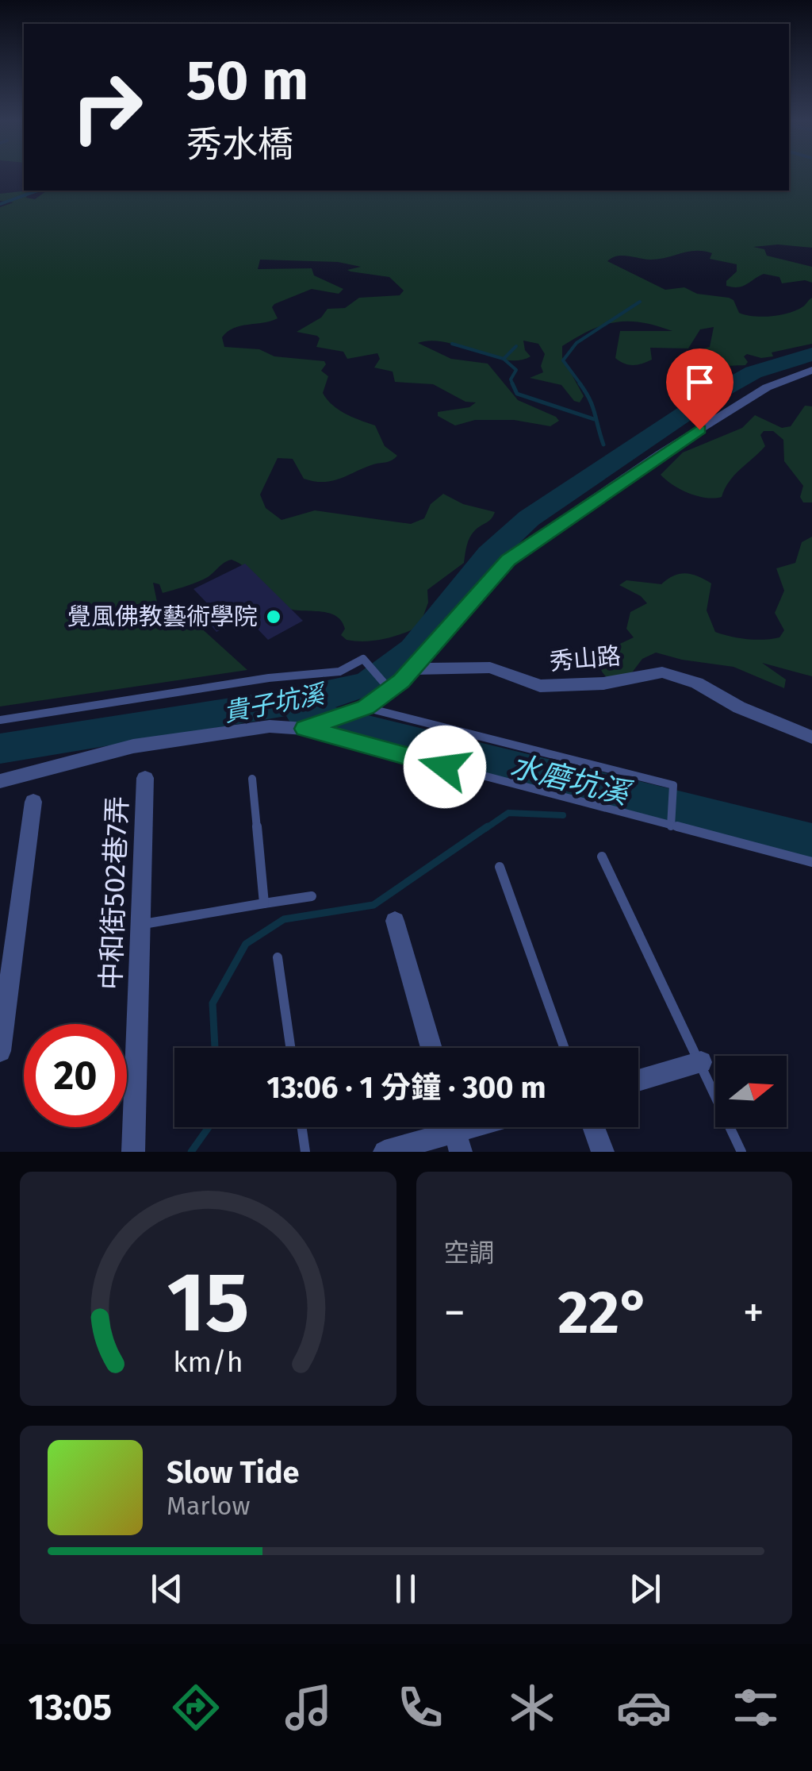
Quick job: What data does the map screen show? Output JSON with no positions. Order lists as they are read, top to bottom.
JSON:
{
  "streets": {
    "street": ["秀山路", "中和街502巷7弄"]
  },
  "water": ["貴子坑溪", "水磨坑溪"],
  "places": ["覺風佛教藝術學院"],
  "north": "right",
  "page": {
    "turn": ["50 m", "秀水橋"],
    "limit": "20",
    "trip": "13:06 · 1 分鐘 · 300 m",
    "tile": "空調",
    "heat": ["−", "22°", "+"],
    "song": ["Slow Tide", "Marlow"],
    "tabs": "13:05",
    "gauge": ["15", "km/h"]
  }
}
